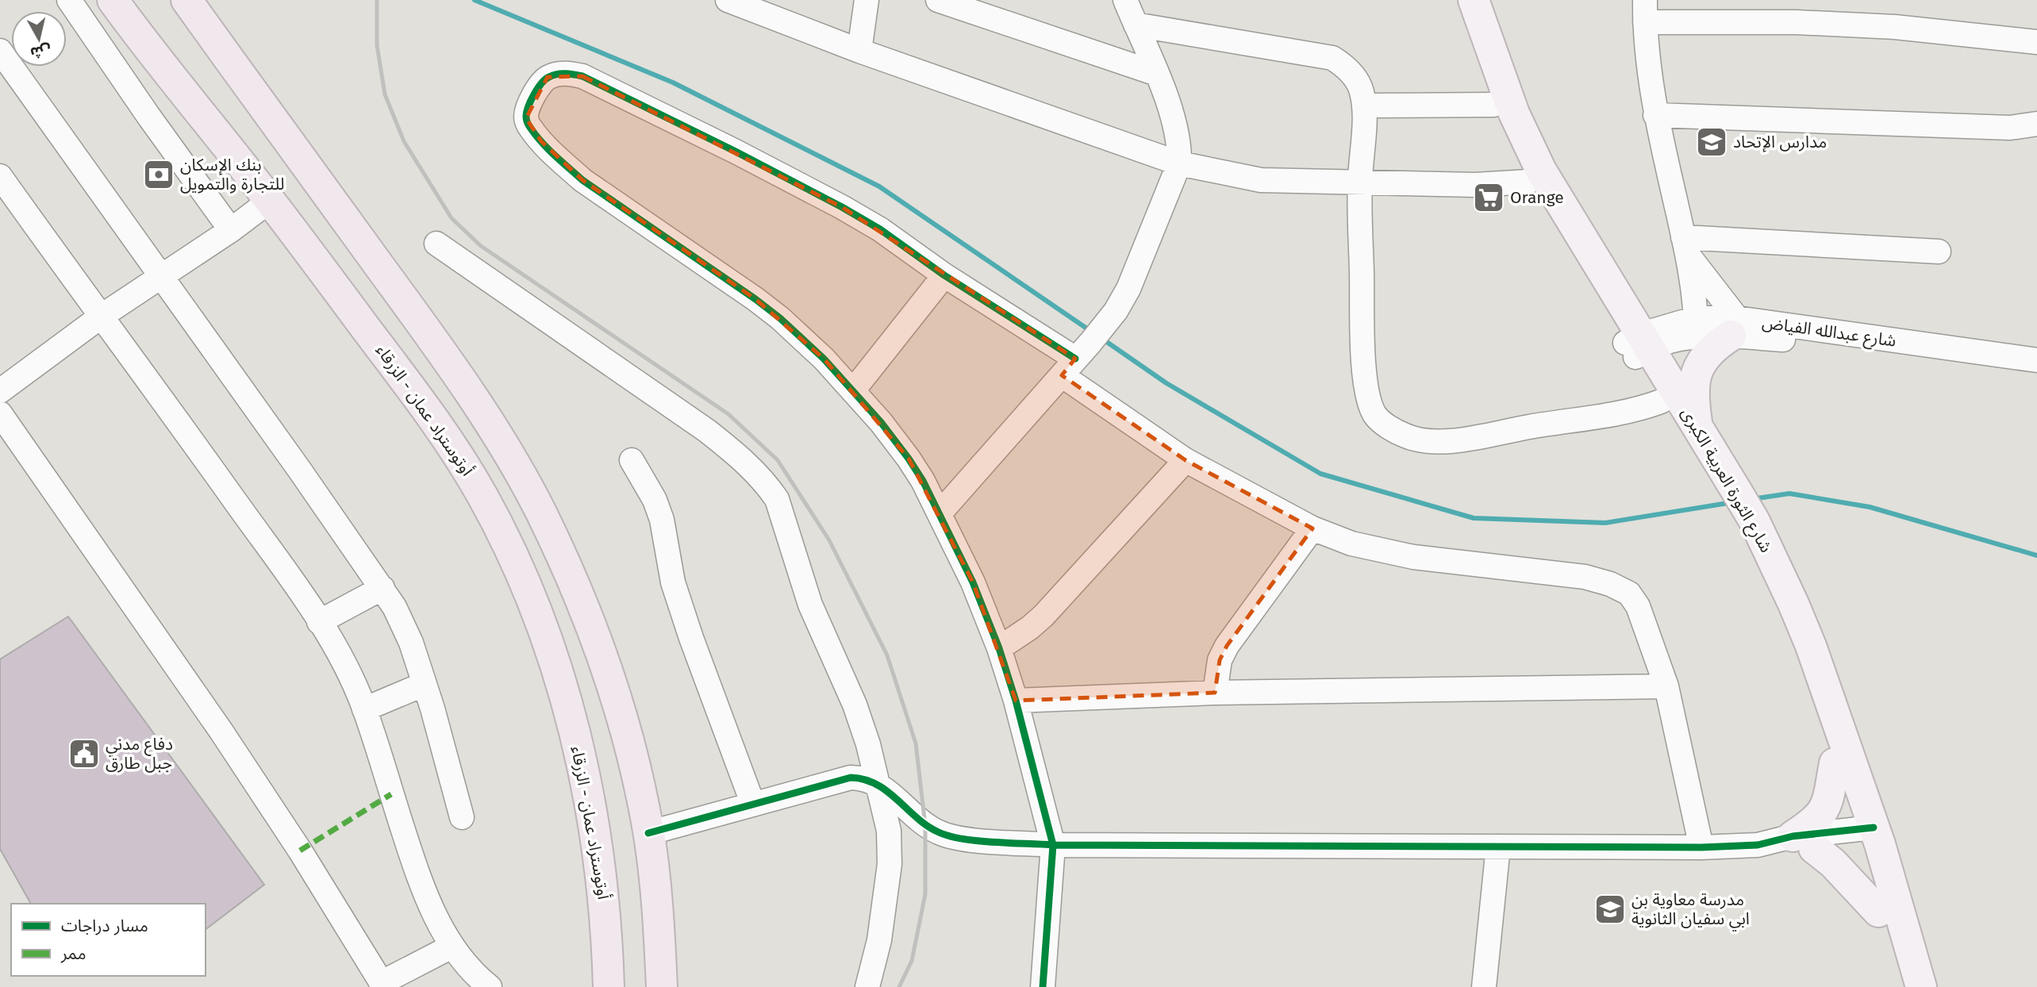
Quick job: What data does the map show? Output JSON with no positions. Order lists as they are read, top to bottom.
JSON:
{
  "streets": {
    "highway": ["أوتوستراد عمان - الزرقاء"],
    "main road": ["شارع الثورة العربية الكبرى"],
    "street": ["شارع عبدالله الفياض"]
  },
  "crossings": [
    ["شارع عبدالله الفياض", "شارع الثورة العربية الكبرى"]
  ],
  "places": {
    "school or university": ["مدارس الإتحاد", "مدرسة معاوية بن ابي سفيان الثانوية"],
    "bank": ["بنك الإسكان للتجارة والتمويل"],
    "supermarket": ["Orange"],
    "public building": ["دفاع مدني جبل طارق"]
  },
  "legend": ["مسار دراجات", "ممر"],
  "north": "bottom"
}
